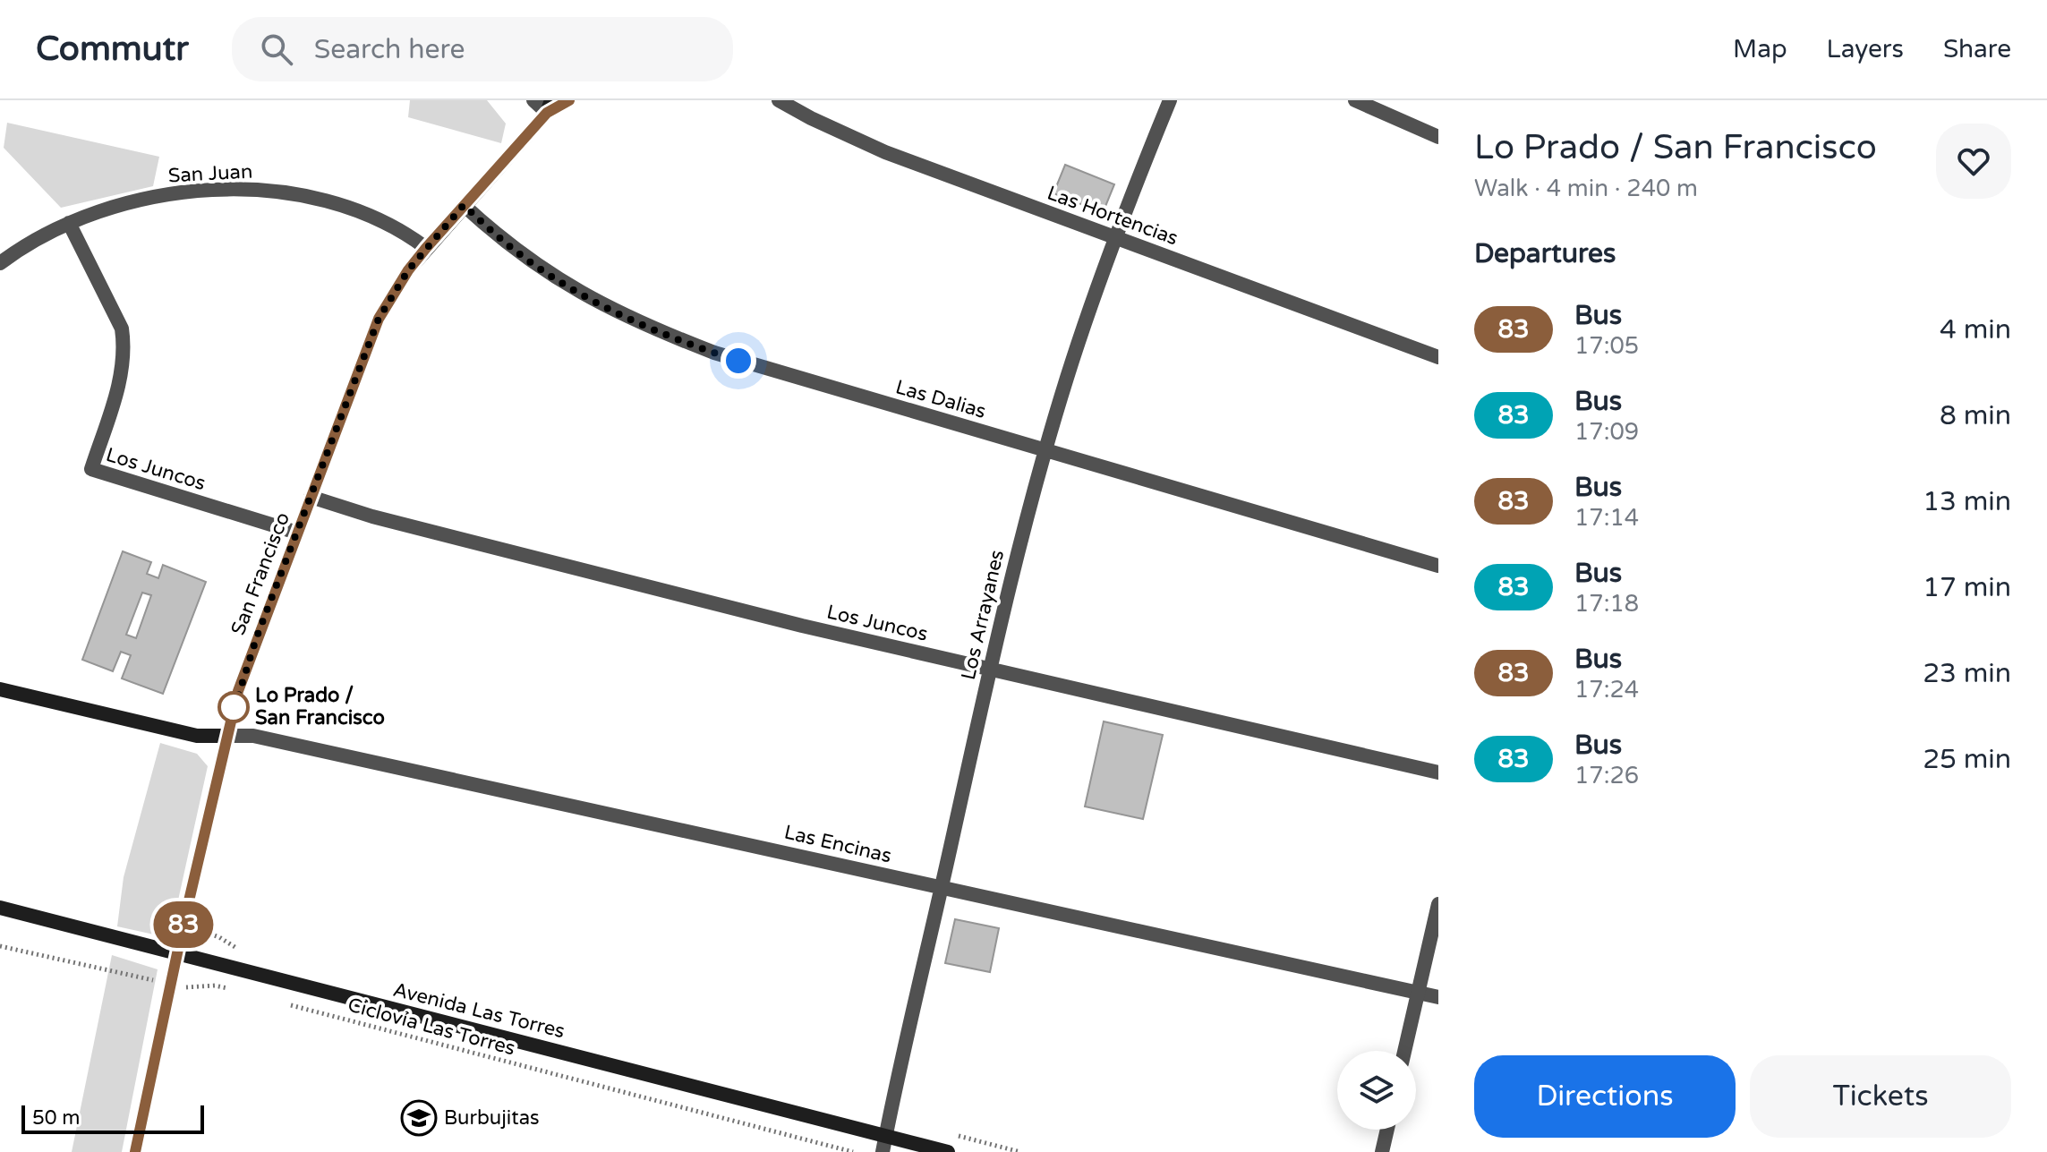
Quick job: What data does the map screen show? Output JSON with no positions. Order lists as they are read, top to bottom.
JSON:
{
  "streets": {
    "main road": ["San Francisco", "Avenida Las Torres"],
    "street": [
      "San Juan",
      "Las Hortencias",
      "Las Dalias",
      "Los Juncos",
      "Los Arrayanes",
      "Las Encinas"
    ],
    "path": ["Ciclovía Las Torres"]
  },
  "crossings": [
    ["San Juan", "Los Juncos"],
    ["San Juan", "San Francisco"],
    ["Las Hortencias", "Los Arrayanes"],
    ["Las Dalias", "San Francisco"],
    ["Las Dalias", "Los Arrayanes"],
    ["Los Juncos", "San Francisco"],
    ["Los Juncos", "Los Arrayanes"],
    ["San Francisco", "Las Encinas"],
    ["San Francisco", "Avenida Las Torres"],
    ["Los Arrayanes", "Las Encinas"],
    ["Los Arrayanes", "Avenida Las Torres"]
  ],
  "places": {
    "other": ["Lo Prado / San Francisco"],
    "school or university": ["Burbujitas"]
  },
  "lines": ["bus line 83"],
  "scale_bar": "50 m",
  "page": {
    "header": "Commutr",
    "search": "Search here",
    "nav": ["Map", "Layers", "Share"],
    "on_map": "83",
    "heading": [
      ["Lo Prado / San Francisco", "Walk · 4 min · 240 m"],
      "Departures"
    ],
    "list": [
      {
        "mark": "83",
        "name": "Bus",
        "note": "17:05",
        "value": "4 min"
      },
      {
        "mark": "83",
        "name": "Bus",
        "note": "17:09",
        "value": "8 min"
      },
      {
        "mark": "83",
        "name": "Bus",
        "note": "17:14",
        "value": "13 min"
      },
      {
        "mark": "83",
        "name": "Bus",
        "note": "17:18",
        "value": "17 min"
      },
      {
        "mark": "83",
        "name": "Bus",
        "note": "17:24",
        "value": "23 min"
      },
      {
        "mark": "83",
        "name": "Bus",
        "note": "17:26",
        "value": "25 min"
      }
    ],
    "buttons": ["Directions", "Tickets"],
    "scale": "50 m"
  }
}
